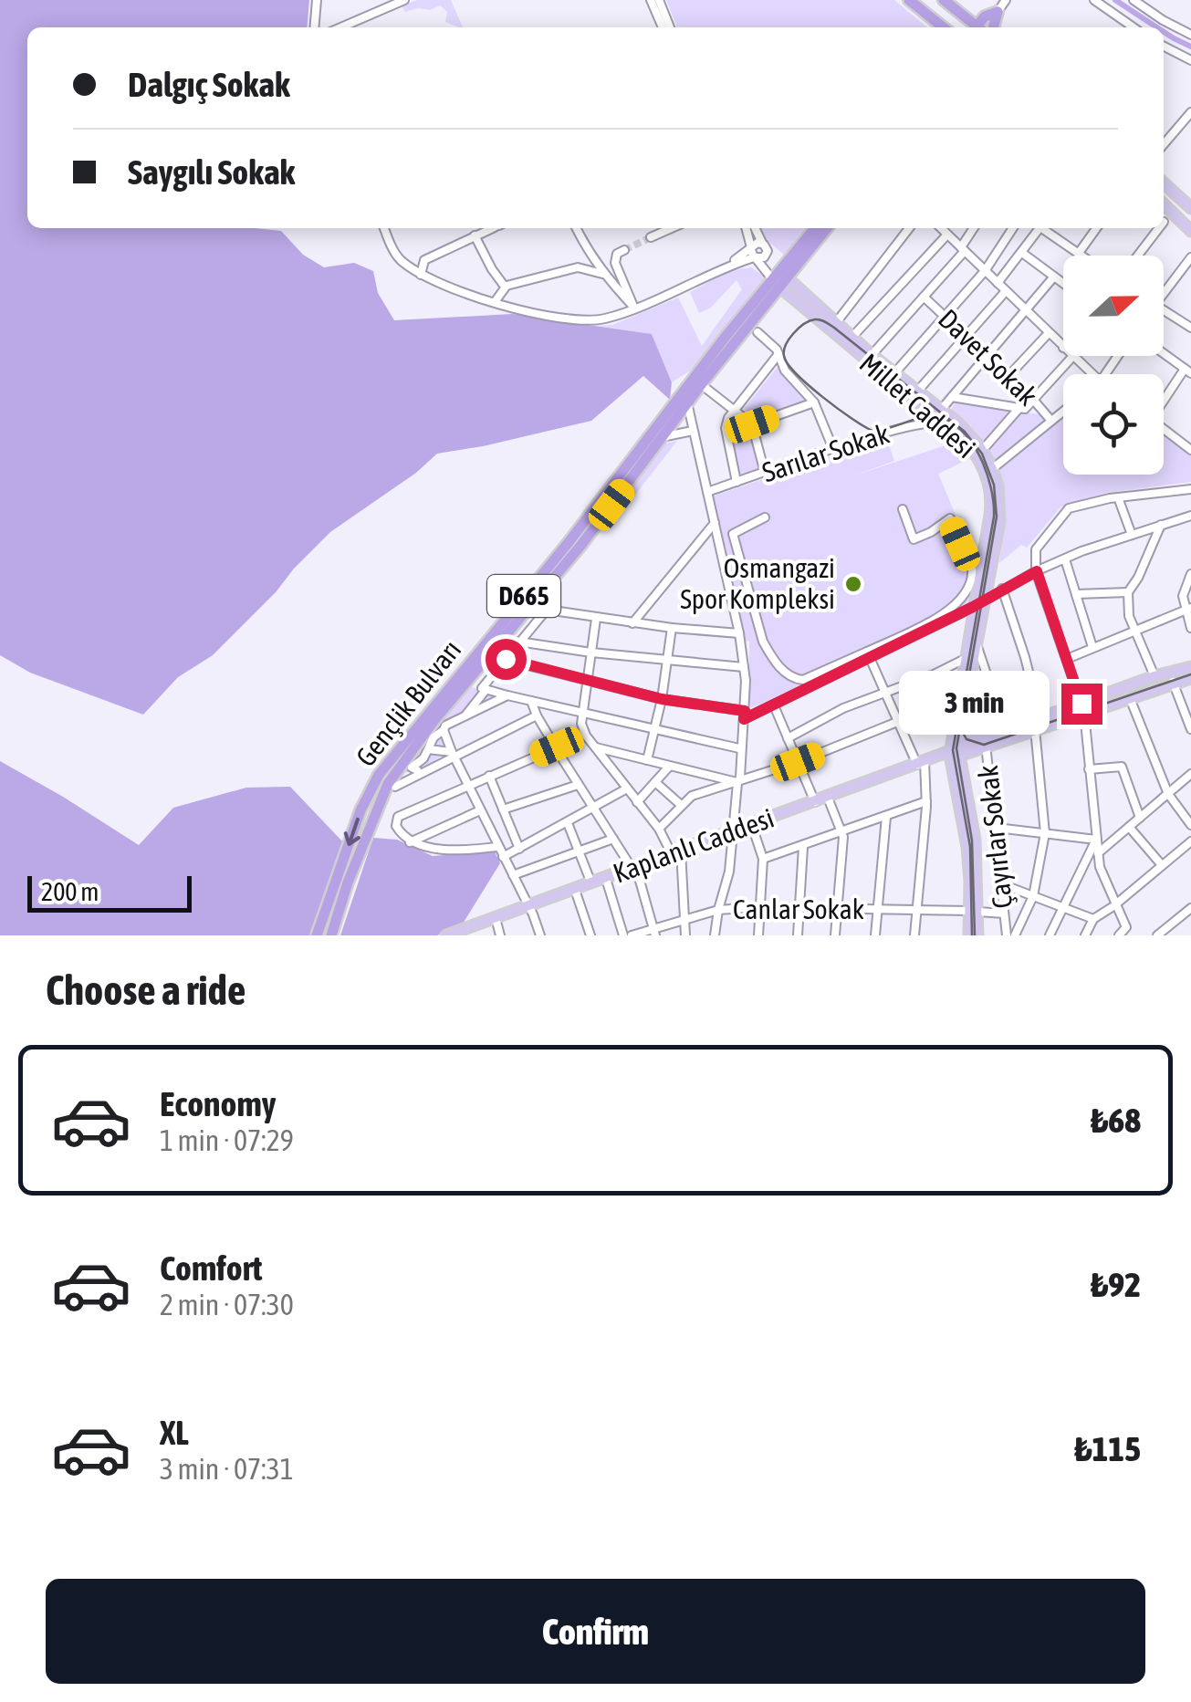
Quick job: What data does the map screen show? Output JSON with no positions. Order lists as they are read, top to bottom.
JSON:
{
  "streets": {
    "highway": ["D665", "Gençlik Bulvarı"],
    "main road": ["Millet Caddesi", "Kaplanlı Caddesi"],
    "street": [
      "Davet Sokak",
      "Sarılar Sokak",
      "Çayırlar Sokak",
      "Canlar Sokak"
    ]
  },
  "crossings": [
    ["Millet Caddesi", "Sarılar Sokak"],
    ["Millet Caddesi", "Gençlik Bulvarı"],
    ["Millet Caddesi", "Kaplanlı Caddesi"],
    ["Millet Caddesi", "Canlar Sokak"],
    ["Çayırlar Sokak", "Kaplanlı Caddesi"],
    ["Çayırlar Sokak", "Canlar Sokak"]
  ],
  "places": ["Osmangazi Spor Kompleksi"],
  "scale_bar": "200 m",
  "north": "right",
  "page": {
    "banner": ["Dalgıç Sokak", "Saygılı Sokak"],
    "bubble": "3 min",
    "scale": "200 m",
    "heading": "Choose a ride",
    "list": [
      {
        "name": "Economy",
        "note": "1 min · 07:29",
        "value": "₺68"
      },
      {
        "name": "Comfort",
        "note": "2 min · 07:30",
        "value": "₺92"
      },
      {
        "name": "XL",
        "note": "3 min · 07:31",
        "value": "₺115"
      }
    ],
    "buttons": "Confirm"
  }
}
